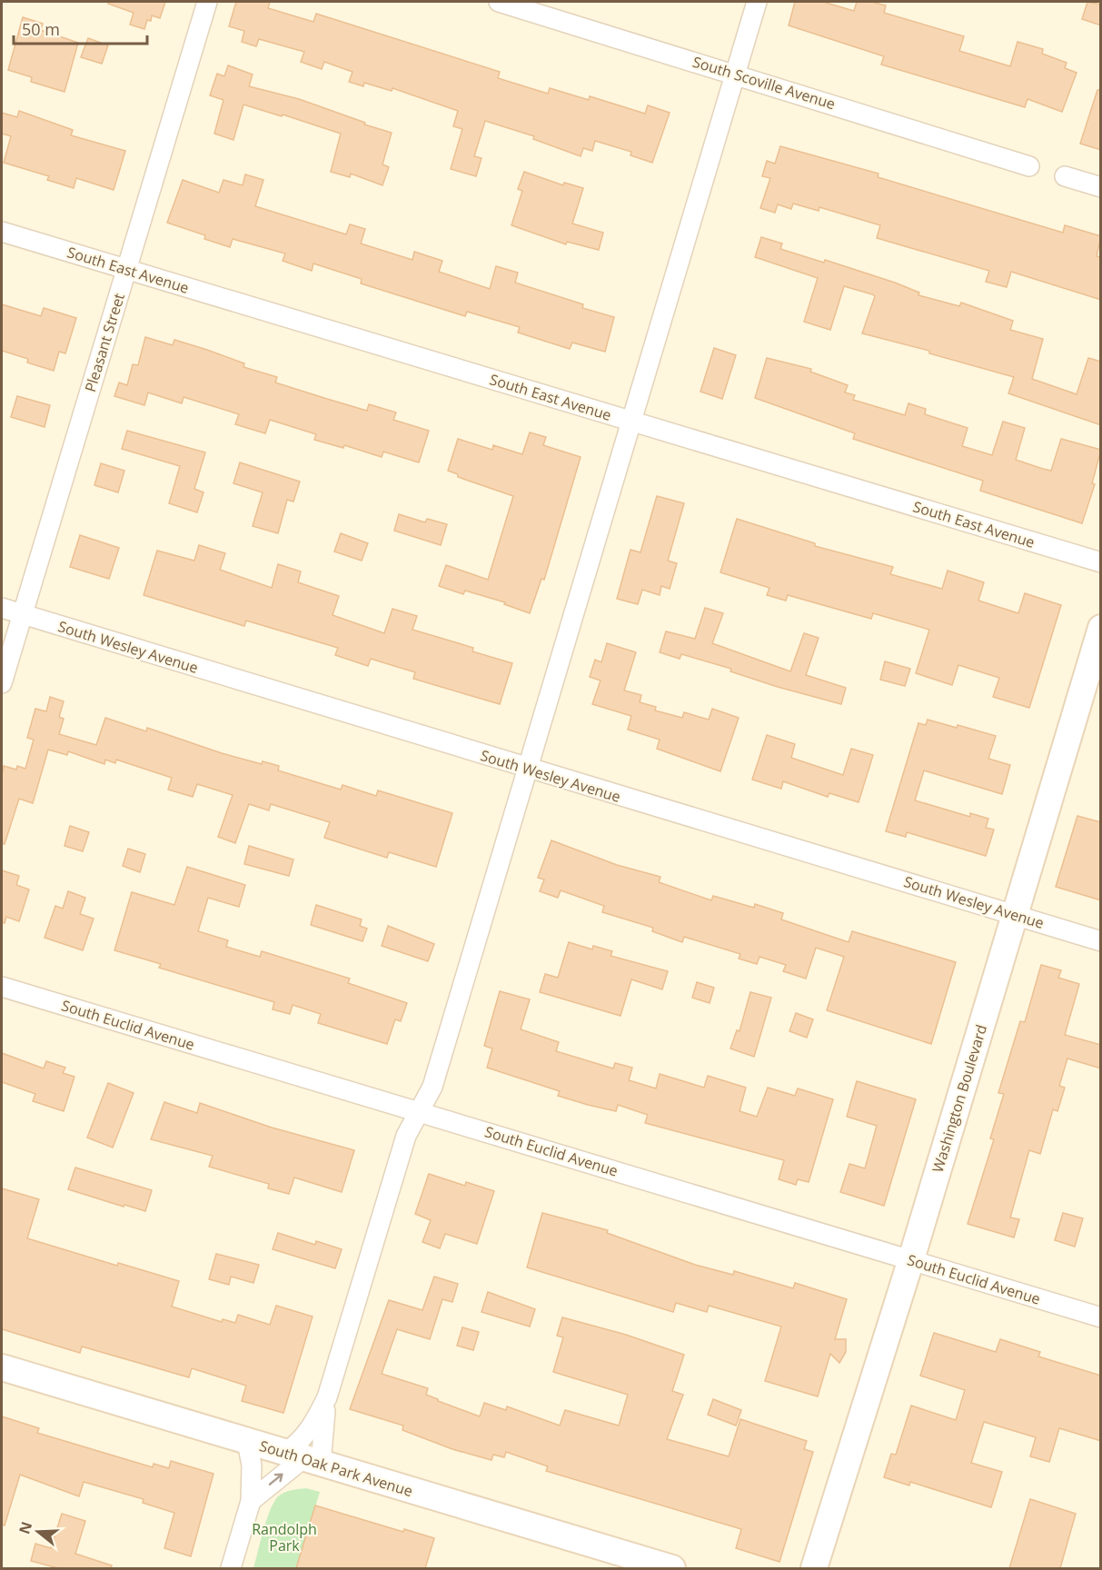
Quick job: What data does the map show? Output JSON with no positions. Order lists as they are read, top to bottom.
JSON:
{
  "streets": {
    "street": [
      "South Scoville Avenue",
      "South East Avenue",
      "Pleasant Street",
      "South Wesley Avenue",
      "South Euclid Avenue",
      "Washington Boulevard",
      "South Oak Park Avenue"
    ]
  },
  "crossings": [
    ["South East Avenue", "Pleasant Street"],
    ["Pleasant Street", "South Wesley Avenue"],
    ["South Wesley Avenue", "Washington Boulevard"],
    ["South Euclid Avenue", "Washington Boulevard"]
  ],
  "parks": ["Randolph Park"],
  "scale_bar": "50 m",
  "north": "left"
}
